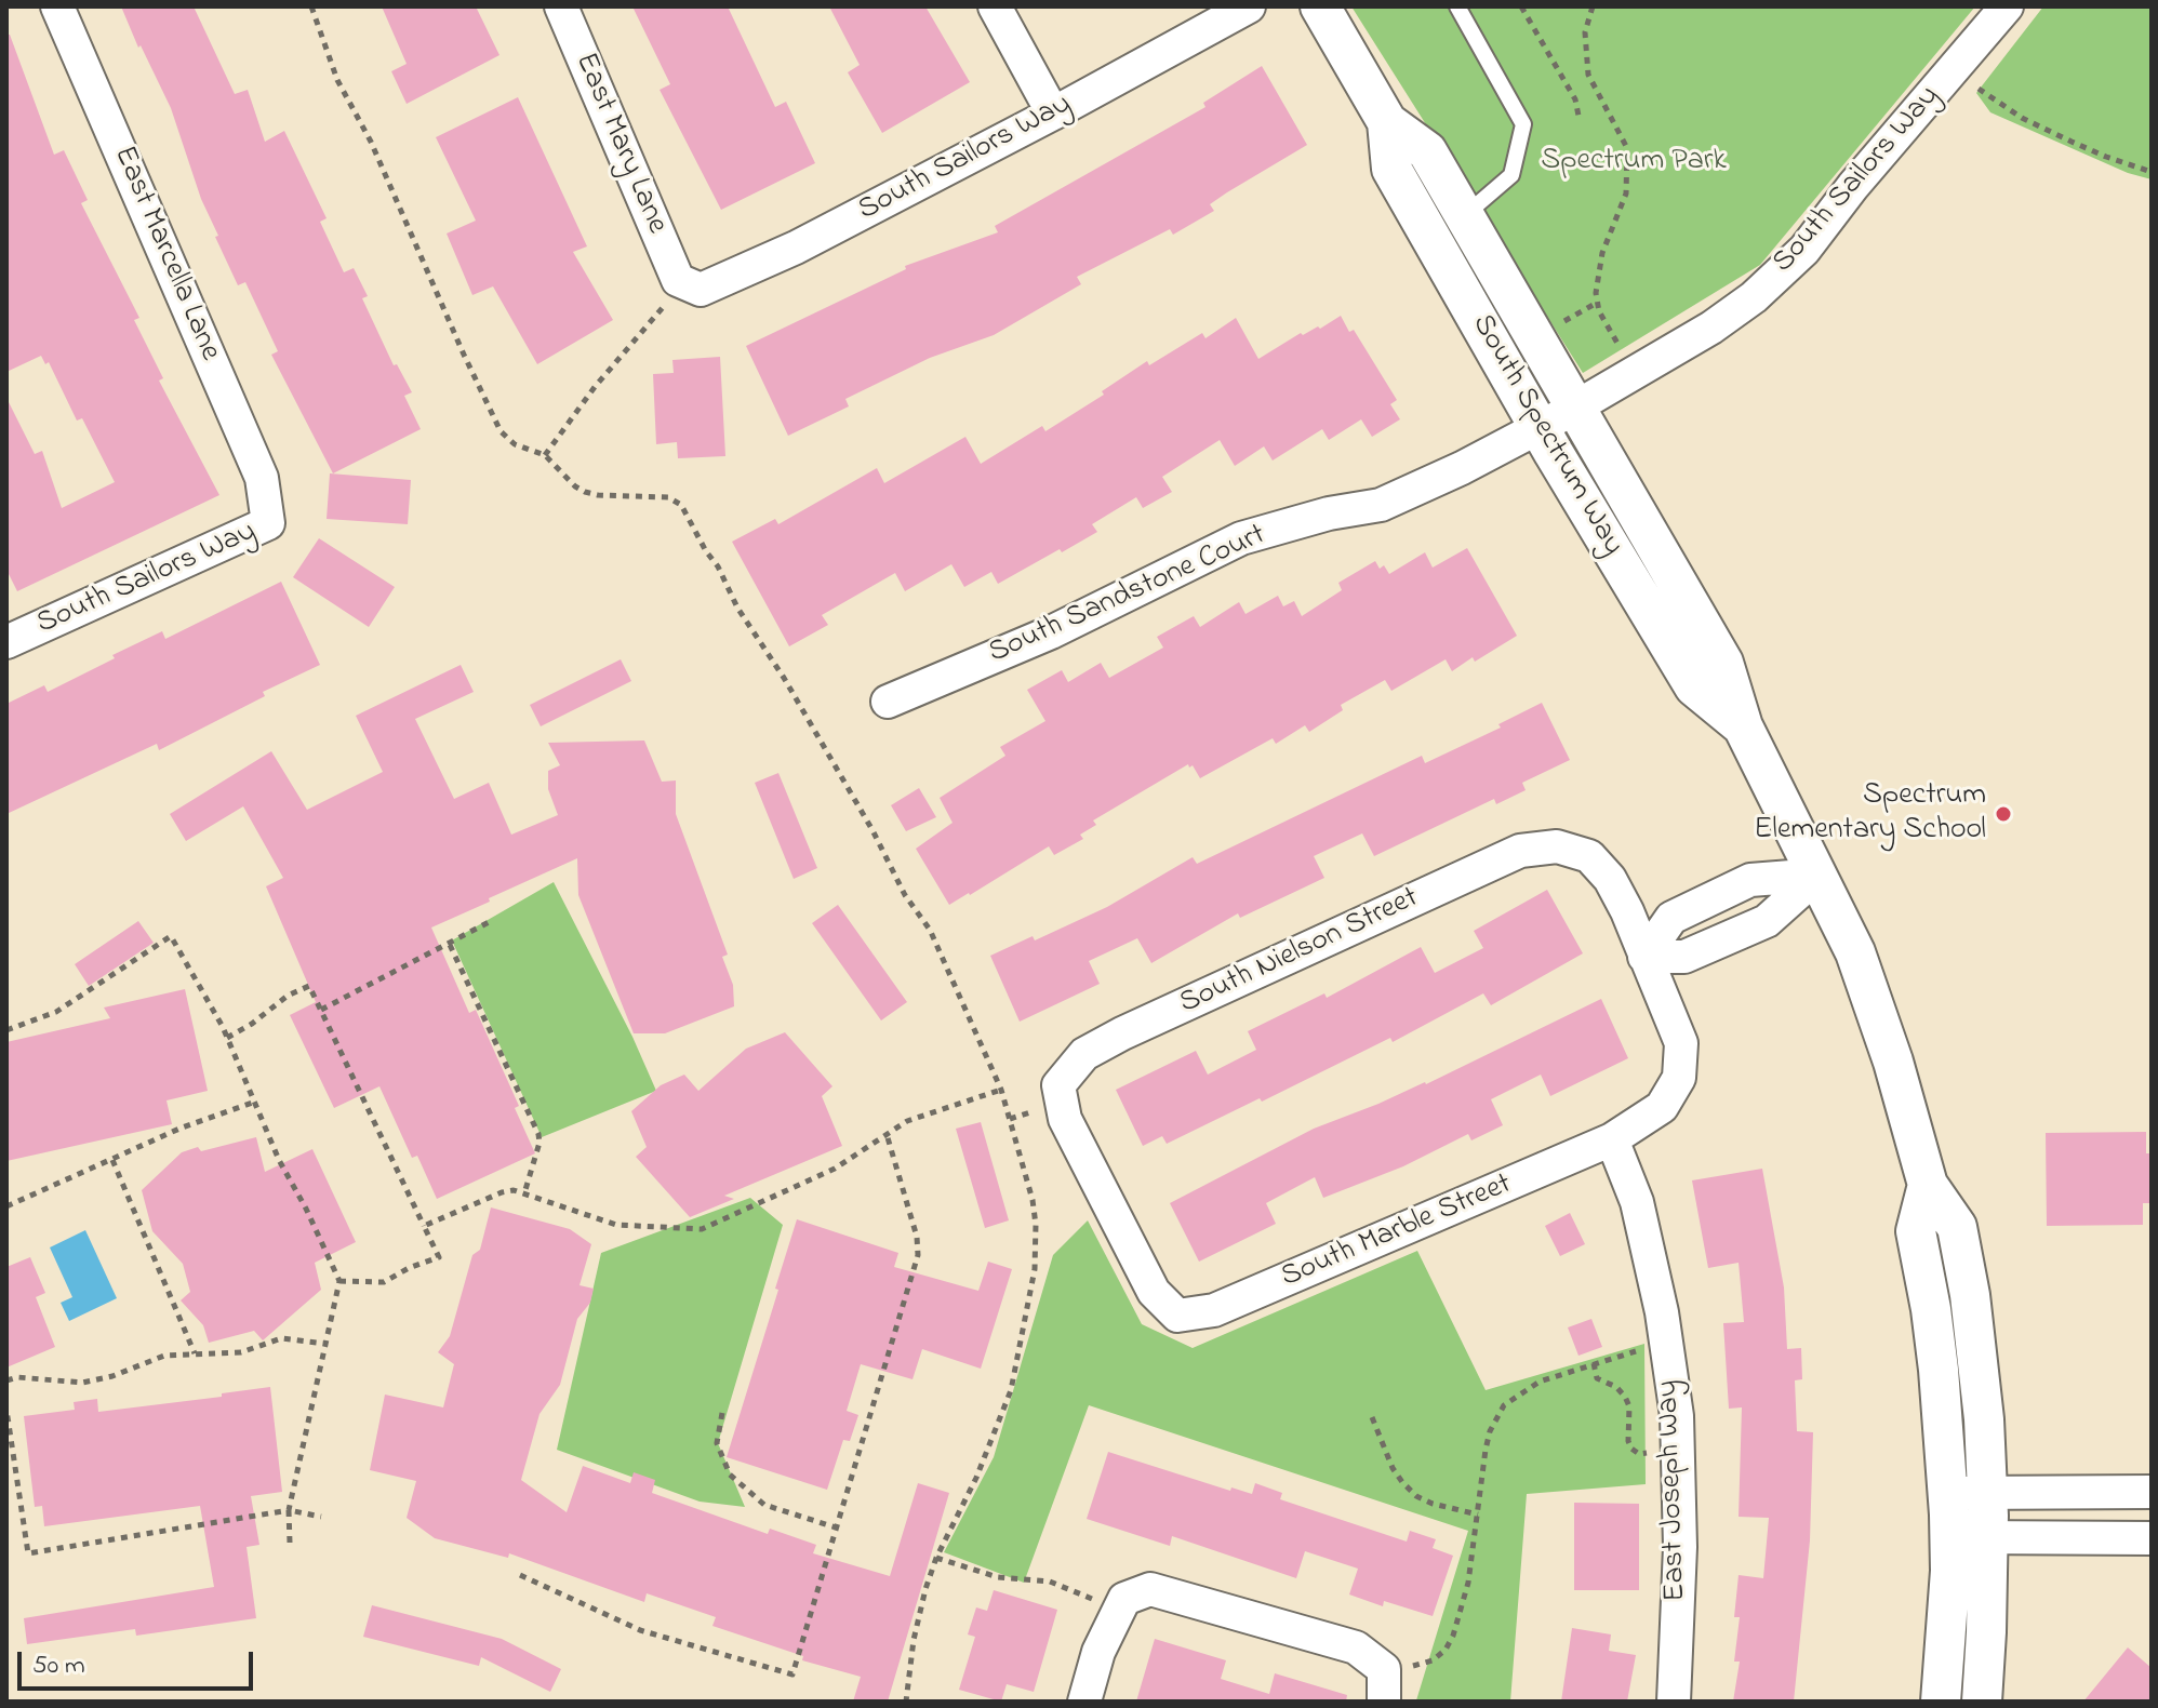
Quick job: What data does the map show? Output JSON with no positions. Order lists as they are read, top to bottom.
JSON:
{
  "streets": {
    "street": [
      "East Mary Lane",
      "South Sailors Way",
      "East Marcella Lane",
      "South Spectrum Way",
      "South Sandstone Court",
      "South Nielson Street",
      "South Marble Street",
      "East Joseph Way"
    ]
  },
  "crossings": [
    ["East Mary Lane", "South Sailors Way"],
    ["South Sailors Way", "East Marcella Lane"],
    ["South Sailors Way", "South Spectrum Way"],
    ["South Sailors Way", "South Sandstone Court"],
    ["South Spectrum Way", "South Sandstone Court"],
    ["South Nielson Street", "South Marble Street"],
    ["South Marble Street", "East Joseph Way"]
  ],
  "parks": ["Spectrum Park"],
  "places": ["Spectrum Elementary School"],
  "scale_bar": "50 m"
}
